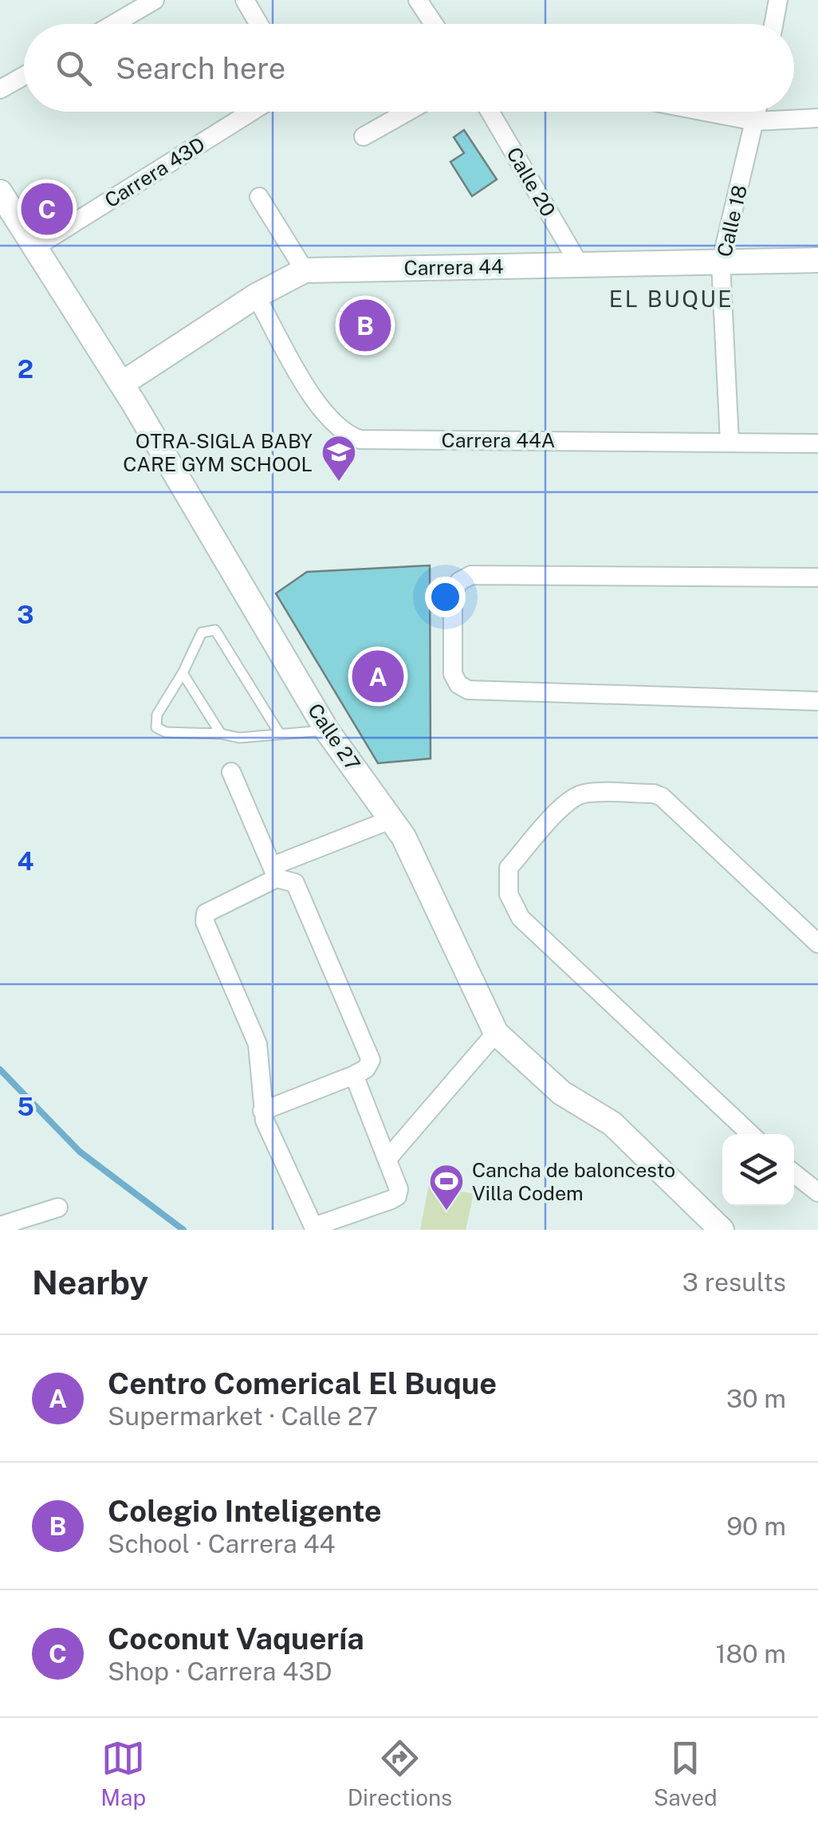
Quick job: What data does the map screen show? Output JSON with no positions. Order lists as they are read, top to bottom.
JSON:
{
  "streets": {
    "street": [
      "Carrera 43D",
      "Calle 20",
      "Calle 18",
      "Carrera 44",
      "Carrera 44A",
      "Calle 27"
    ]
  },
  "crossings": [
    ["Carrera 43D", "Calle 27"],
    ["Calle 20", "Carrera 44"],
    ["Calle 18", "Carrera 44"],
    ["Calle 18", "Carrera 44A"],
    ["Carrera 44", "Carrera 44A"],
    ["Carrera 44", "Calle 27"]
  ],
  "districts": ["EL BUQUE"],
  "places": {
    "school or university": ["OTRA-SIGLA BABY CARE GYM SCHOOL"],
    "sports": ["Cancha de baloncesto Villa Codem"]
  },
  "page": {
    "search": "Search here",
    "pins": ["C", "B", "A"],
    "heading": ["Nearby", "3 results"],
    "list": [
      {
        "mark": "A",
        "name": "Centro Comerical El Buque",
        "note": "Supermarket · Calle 27",
        "value": "30 m"
      },
      {
        "mark": "B",
        "name": "Colegio Inteligente",
        "note": "School · Carrera 44",
        "value": "90 m"
      },
      {
        "mark": "C",
        "name": "Coconut Vaquería",
        "note": "Shop · Carrera 43D",
        "value": "180 m"
      }
    ],
    "nav": ["Map", "Directions", "Saved"]
  },
  "grid": {
    "rows": [
      "2",
      "3",
      "4",
      "5"
    ]
  }
}
